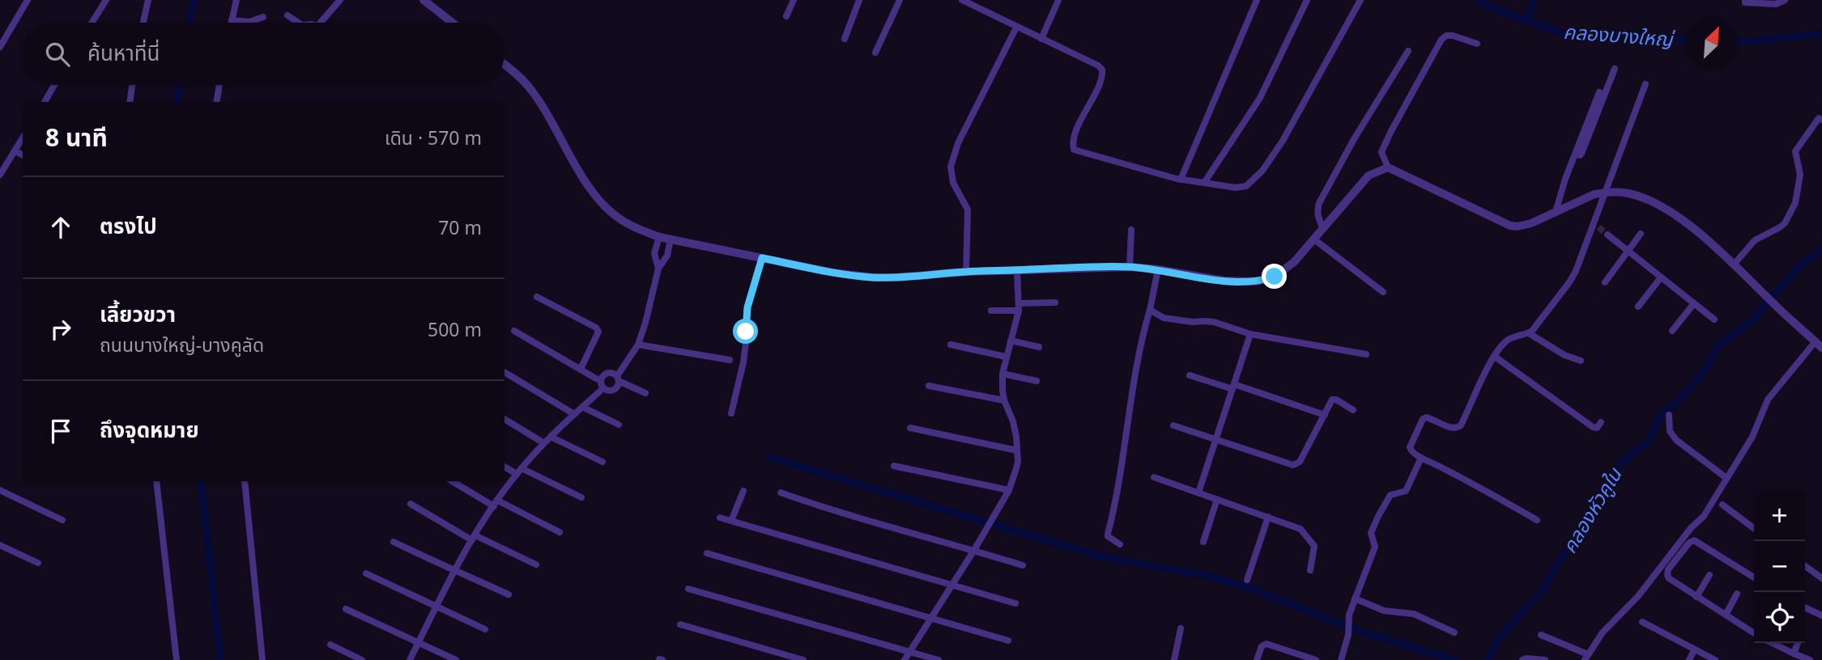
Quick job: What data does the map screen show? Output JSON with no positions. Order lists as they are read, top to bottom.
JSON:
{
  "water": ["คลองบางใหญ่", "คลองหัวคูใน"],
  "north": "top right",
  "page": {
    "search": "ค้นหาที่นี่",
    "heading": ["8 นาที", "เดิน · 570 m"],
    "list": [
      ["ตรงไป", "70 m"],
      ["เลี้ยวขวา", "ถนนบางใหญ่-บางคูลัด", "500 m"],
      "ถึงจุดหมาย"
    ],
    "map_buttons": ["+", "−"]
  }
}
